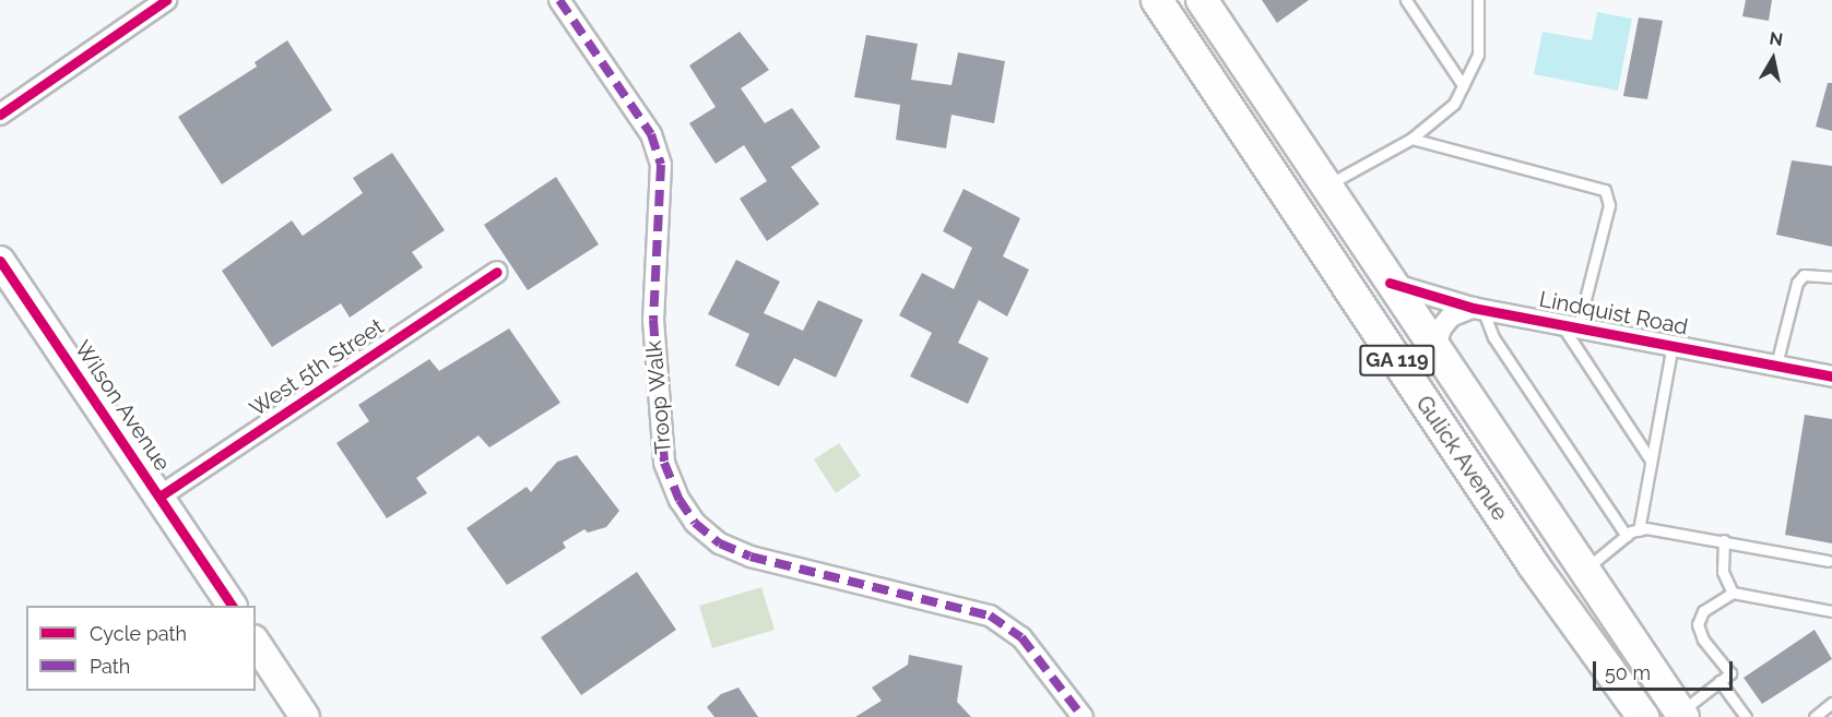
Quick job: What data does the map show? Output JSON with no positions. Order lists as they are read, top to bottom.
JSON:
{
  "streets": {
    "main road": ["GA 119", "Gulick Avenue"],
    "street": [
      "Lindquist Road",
      "West 5th Street",
      "Troop Walk",
      "Wilson Avenue"
    ]
  },
  "crossings": [
    ["Lindquist Road", "Gulick Avenue"],
    ["West 5th Street", "Wilson Avenue"]
  ],
  "legend": ["Cycle path", "Path"],
  "scale_bar": "50 m",
  "north": "top"
}
